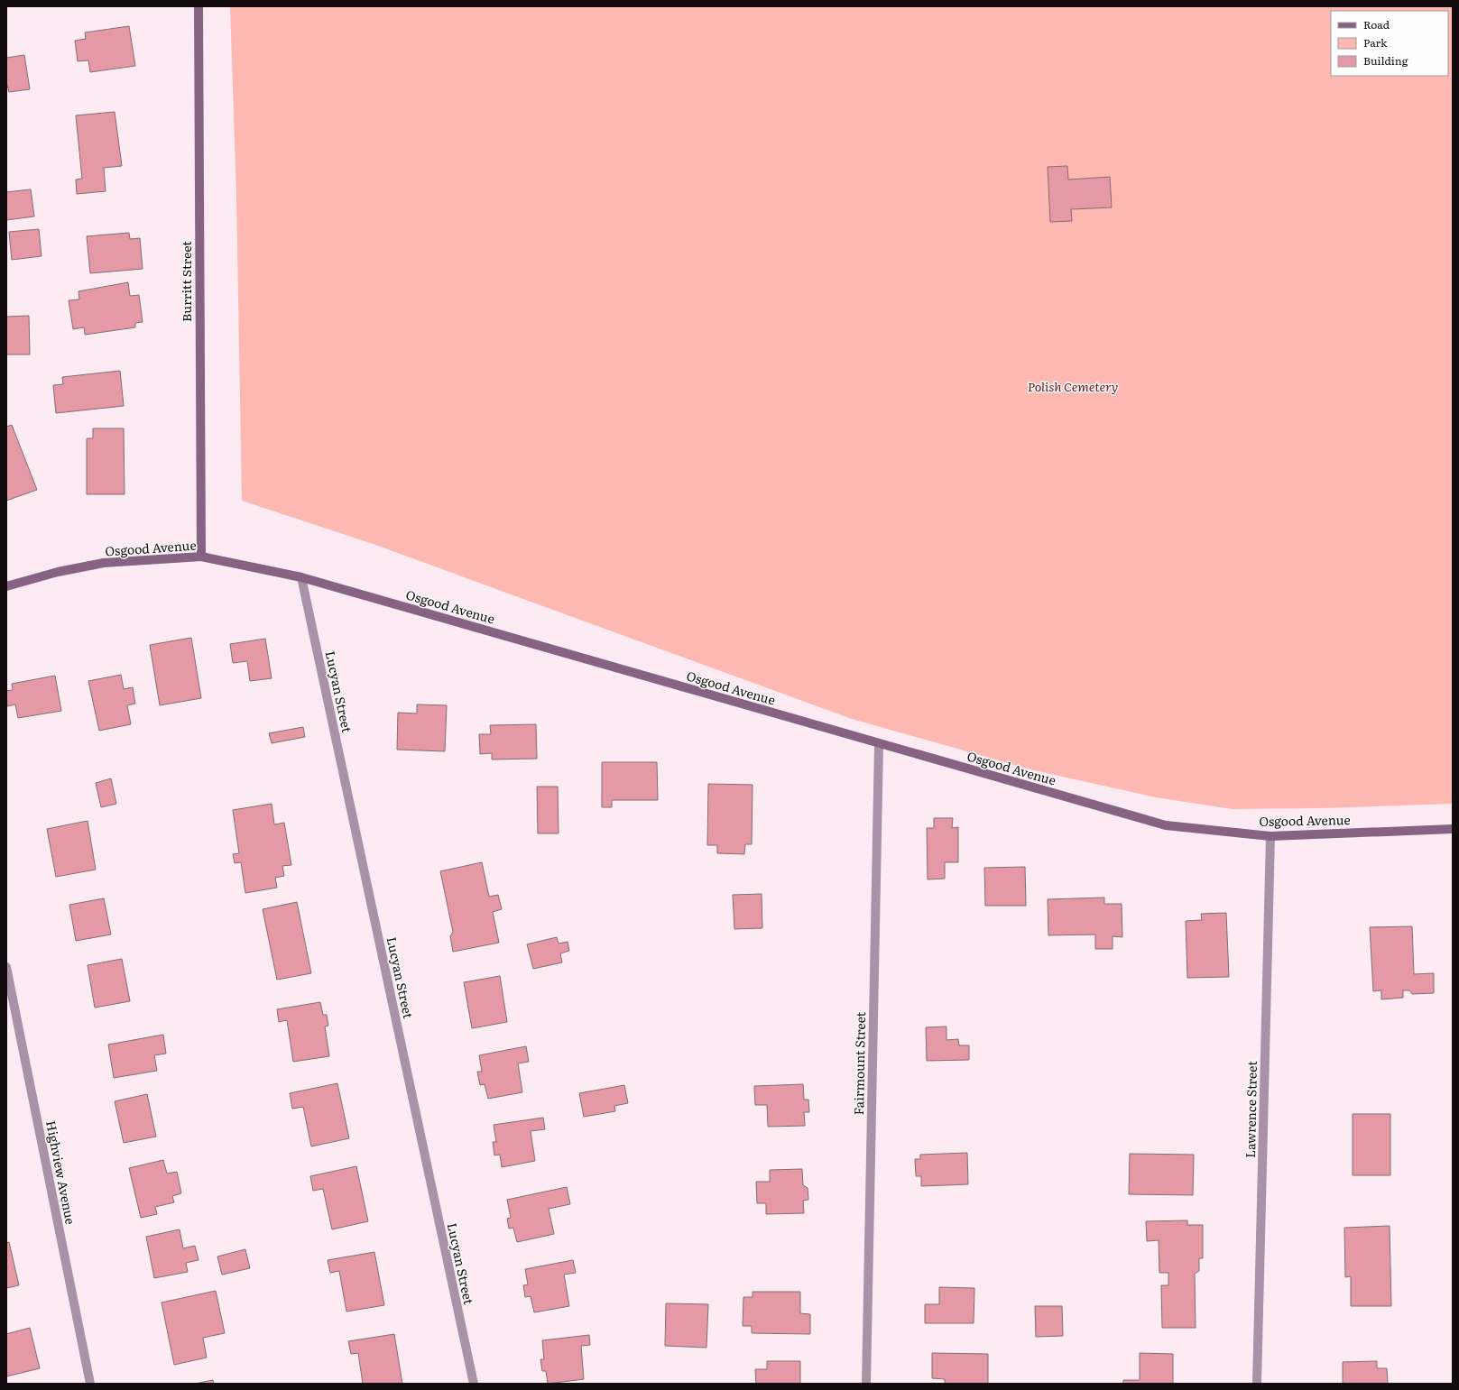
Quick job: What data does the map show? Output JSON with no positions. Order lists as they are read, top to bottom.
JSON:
{
  "streets": {
    "street": [
      "Burritt Street",
      "Osgood Avenue",
      "Lucyan Street",
      "Fairmount Street",
      "Lawrence Street",
      "Highview Avenue"
    ]
  },
  "crossings": [
    ["Burritt Street", "Osgood Avenue"],
    ["Osgood Avenue", "Lucyan Street"],
    ["Osgood Avenue", "Fairmount Street"],
    ["Osgood Avenue", "Lawrence Street"]
  ],
  "parks": ["Polish Cemetery"],
  "legend": ["Road", "Park", "Building"]
}
